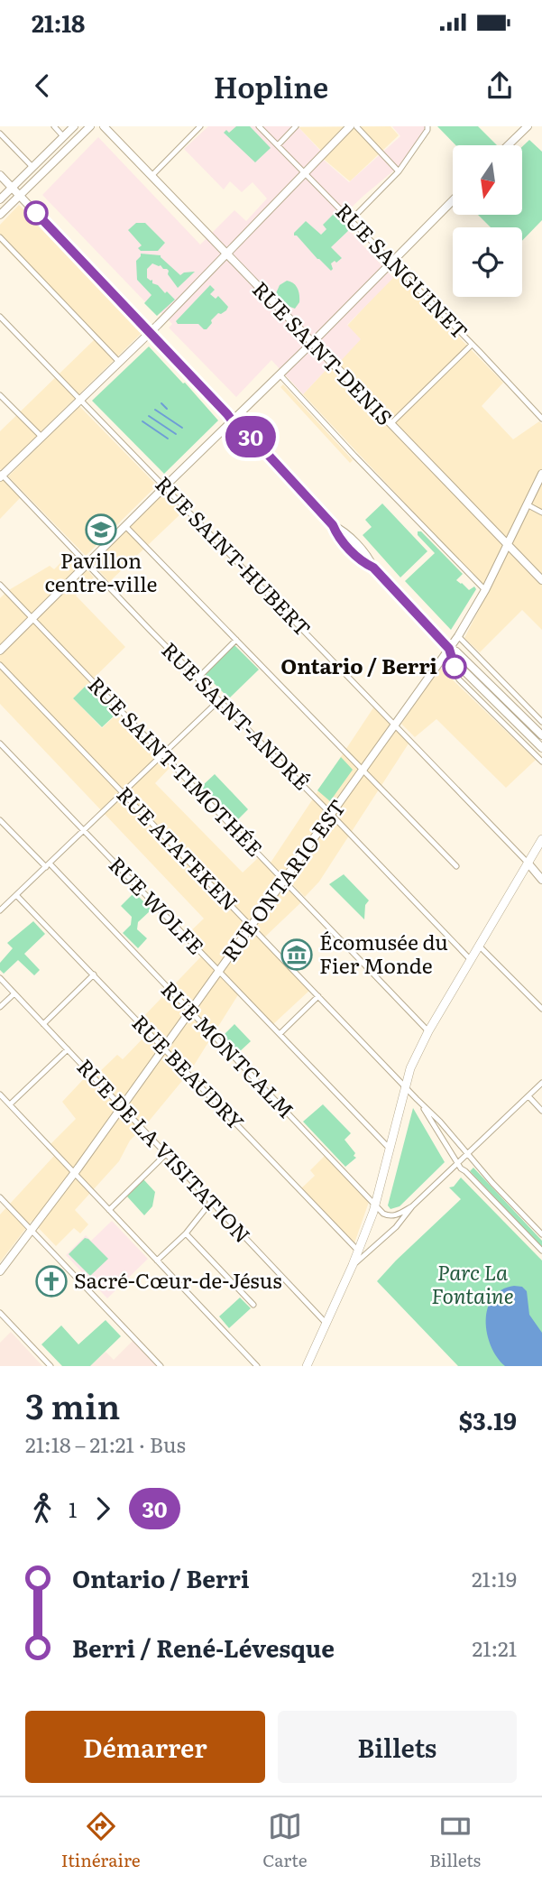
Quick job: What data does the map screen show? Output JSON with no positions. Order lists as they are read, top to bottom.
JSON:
{
  "streets": {
    "street": [
      "RUE SANGUINET",
      "RUE SAINT-DENIS",
      "RUE SAINT-HUBERT",
      "RUE SAINT-ANDRÉ",
      "RUE SAINT-TIMOTHÉE",
      "RUE ATATEKEN",
      "RUE ONTARIO EST",
      "RUE WOLFE",
      "RUE MONTCALM",
      "RUE BEAUDRY",
      "RUE DE LA VISITATION"
    ]
  },
  "crossings": [
    ["RUE SAINT-DENIS", "RUE ONTARIO EST"],
    ["RUE SAINT-HUBERT", "RUE ONTARIO EST"],
    ["RUE SAINT-ANDRÉ", "RUE ONTARIO EST"],
    ["RUE SAINT-TIMOTHÉE", "RUE ONTARIO EST"],
    ["RUE ATATEKEN", "RUE ONTARIO EST"],
    ["RUE ONTARIO EST", "RUE WOLFE"],
    ["RUE ONTARIO EST", "RUE MONTCALM"],
    ["RUE ONTARIO EST", "RUE BEAUDRY"],
    ["RUE ONTARIO EST", "RUE DE LA VISITATION"]
  ],
  "parks": ["Parc La Fontaine"],
  "places": {
    "school or university": ["Pavillon centre-ville"],
    "other": ["Ontario / Berri"],
    "museum": ["Écomusée du Fier Monde"],
    "church": ["Sacré-Cœur-de-Jésus"]
  },
  "lines": ["bus line 30"],
  "north": "bottom",
  "page": {
    "status": "21:18",
    "header": "Hopline",
    "on_map": "30",
    "heading": ["3 min", "21:18 – 21:21 · Bus", "$3.19"],
    "legs": ["1", "30"],
    "list": [
      {
        "name": "Ontario / Berri",
        "value": "21:19"
      },
      {
        "name": "Berri / René-Lévesque",
        "value": "21:21"
      }
    ],
    "buttons": ["Démarrer", "Billets"],
    "tabs": ["Itinéraire", "Carte", "Billets"]
  }
}
